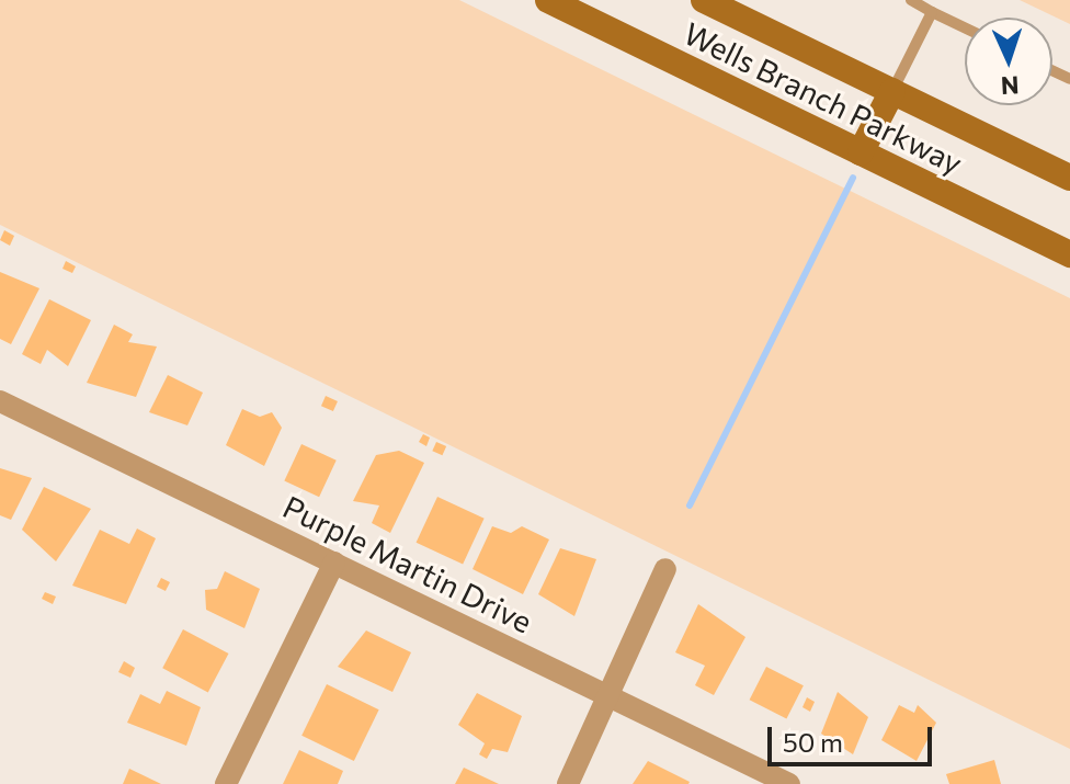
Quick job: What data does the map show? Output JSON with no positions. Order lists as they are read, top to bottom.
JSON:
{
  "streets": {
    "street": ["Wells Branch Parkway", "Purple Martin Drive"]
  },
  "scale_bar": "50 m",
  "north": "bottom"
}
